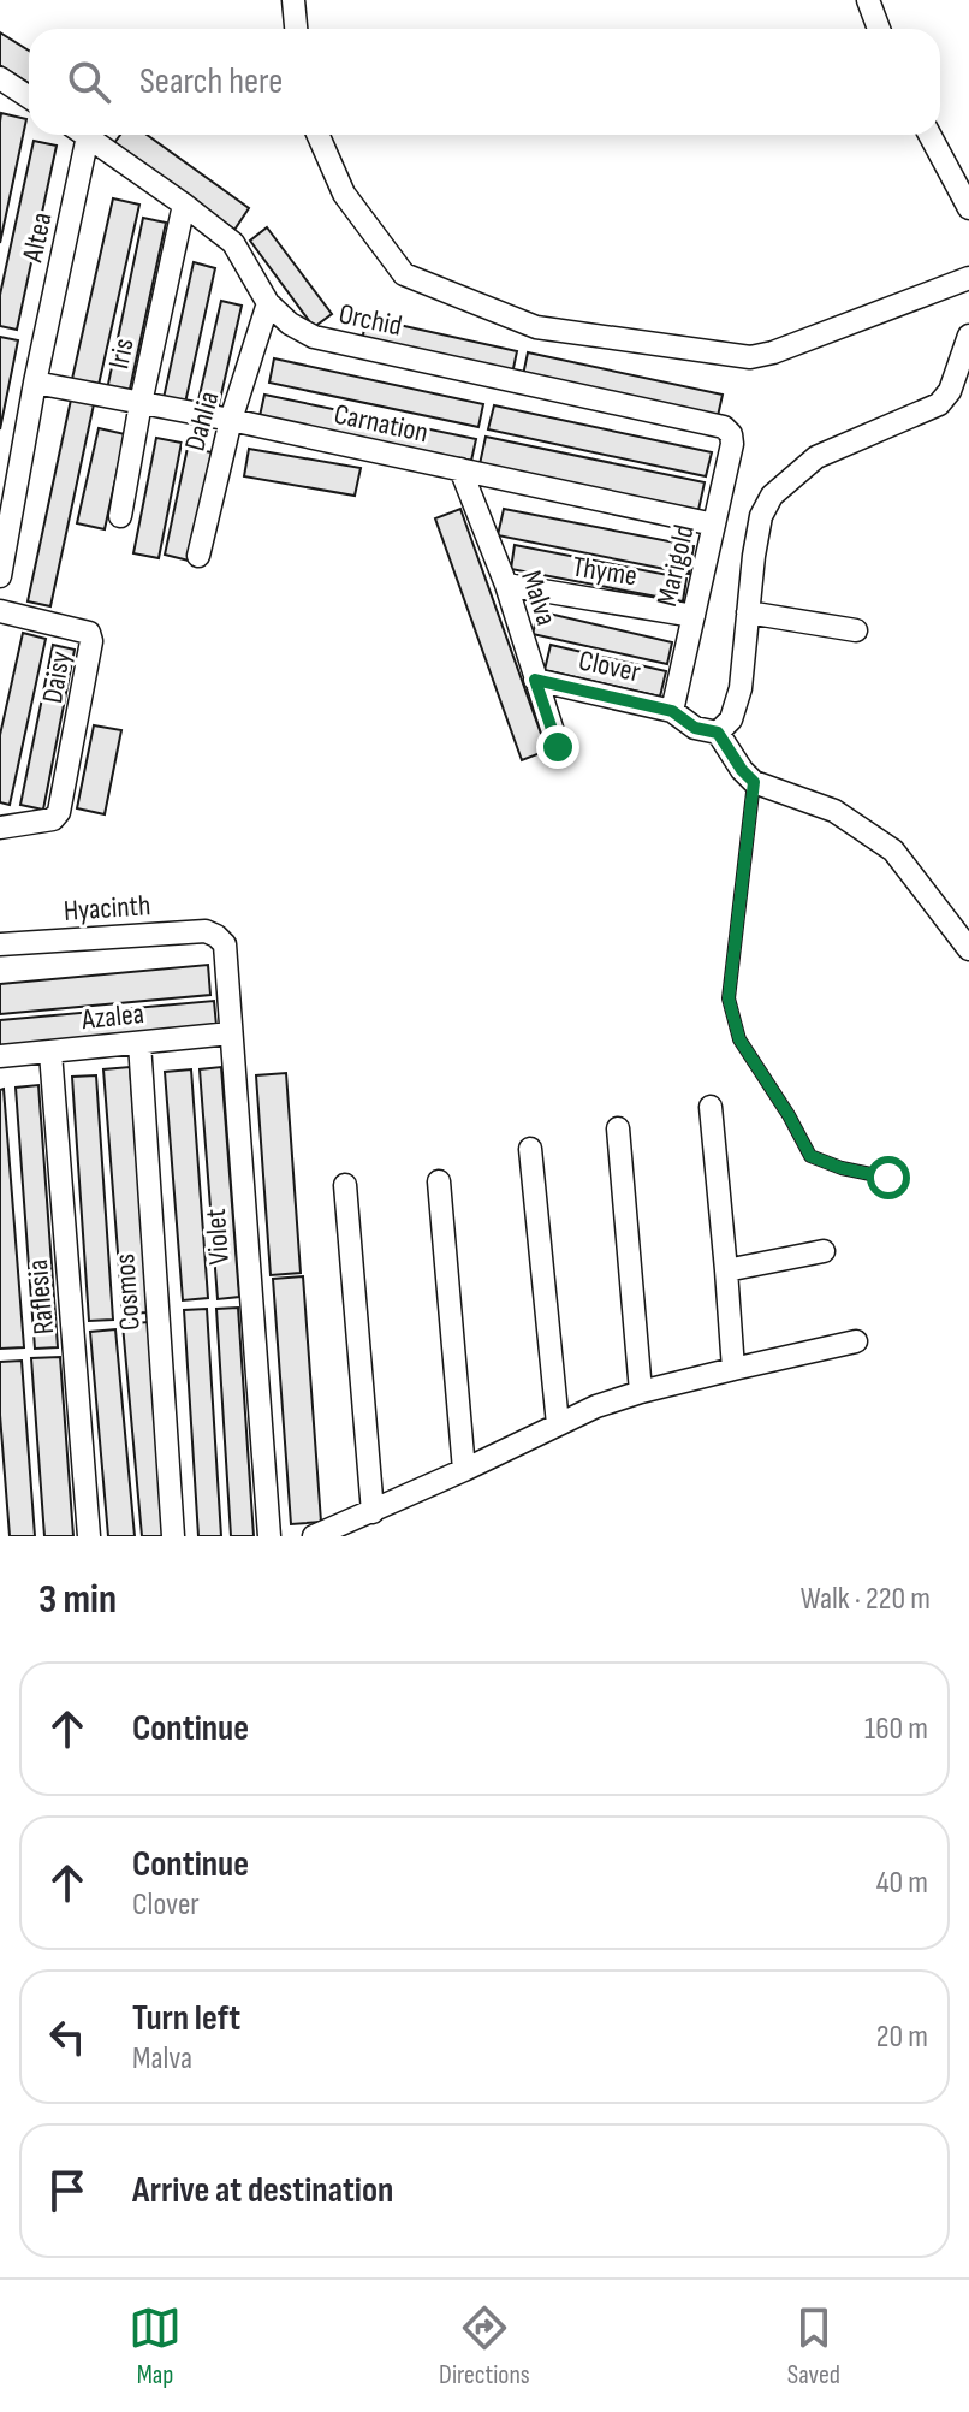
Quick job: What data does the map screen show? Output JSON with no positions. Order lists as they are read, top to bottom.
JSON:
{
  "streets": {
    "street": [
      "Altea",
      "Orchid",
      "Iris",
      "Dahlia",
      "Carnation",
      "Marigold",
      "Thyme",
      "Malva",
      "Clover",
      "Daisy",
      "Hyacinth",
      "Azalea",
      "Violet",
      "Cosmos",
      "Raflesia"
    ]
  },
  "crossings": [
    ["Altea", "Carnation"],
    ["Orchid", "Iris"],
    ["Orchid", "Dahlia"],
    ["Orchid", "Marigold"],
    ["Iris", "Carnation"],
    ["Dahlia", "Carnation"],
    ["Carnation", "Marigold"],
    ["Carnation", "Malva"],
    ["Marigold", "Thyme"],
    ["Marigold", "Clover"],
    ["Thyme", "Malva"],
    ["Malva", "Clover"],
    ["Hyacinth", "Violet"],
    ["Azalea", "Violet"],
    ["Azalea", "Cosmos"],
    ["Azalea", "Raflesia"]
  ],
  "page": {
    "search": "Search here",
    "heading": ["3 min", "Walk · 220 m"],
    "list": [
      ["Continue", "160 m"],
      ["Continue", "Clover", "40 m"],
      ["Turn left", "Malva", "20 m"],
      "Arrive at destination"
    ],
    "nav": ["Map", "Directions", "Saved"]
  }
}
